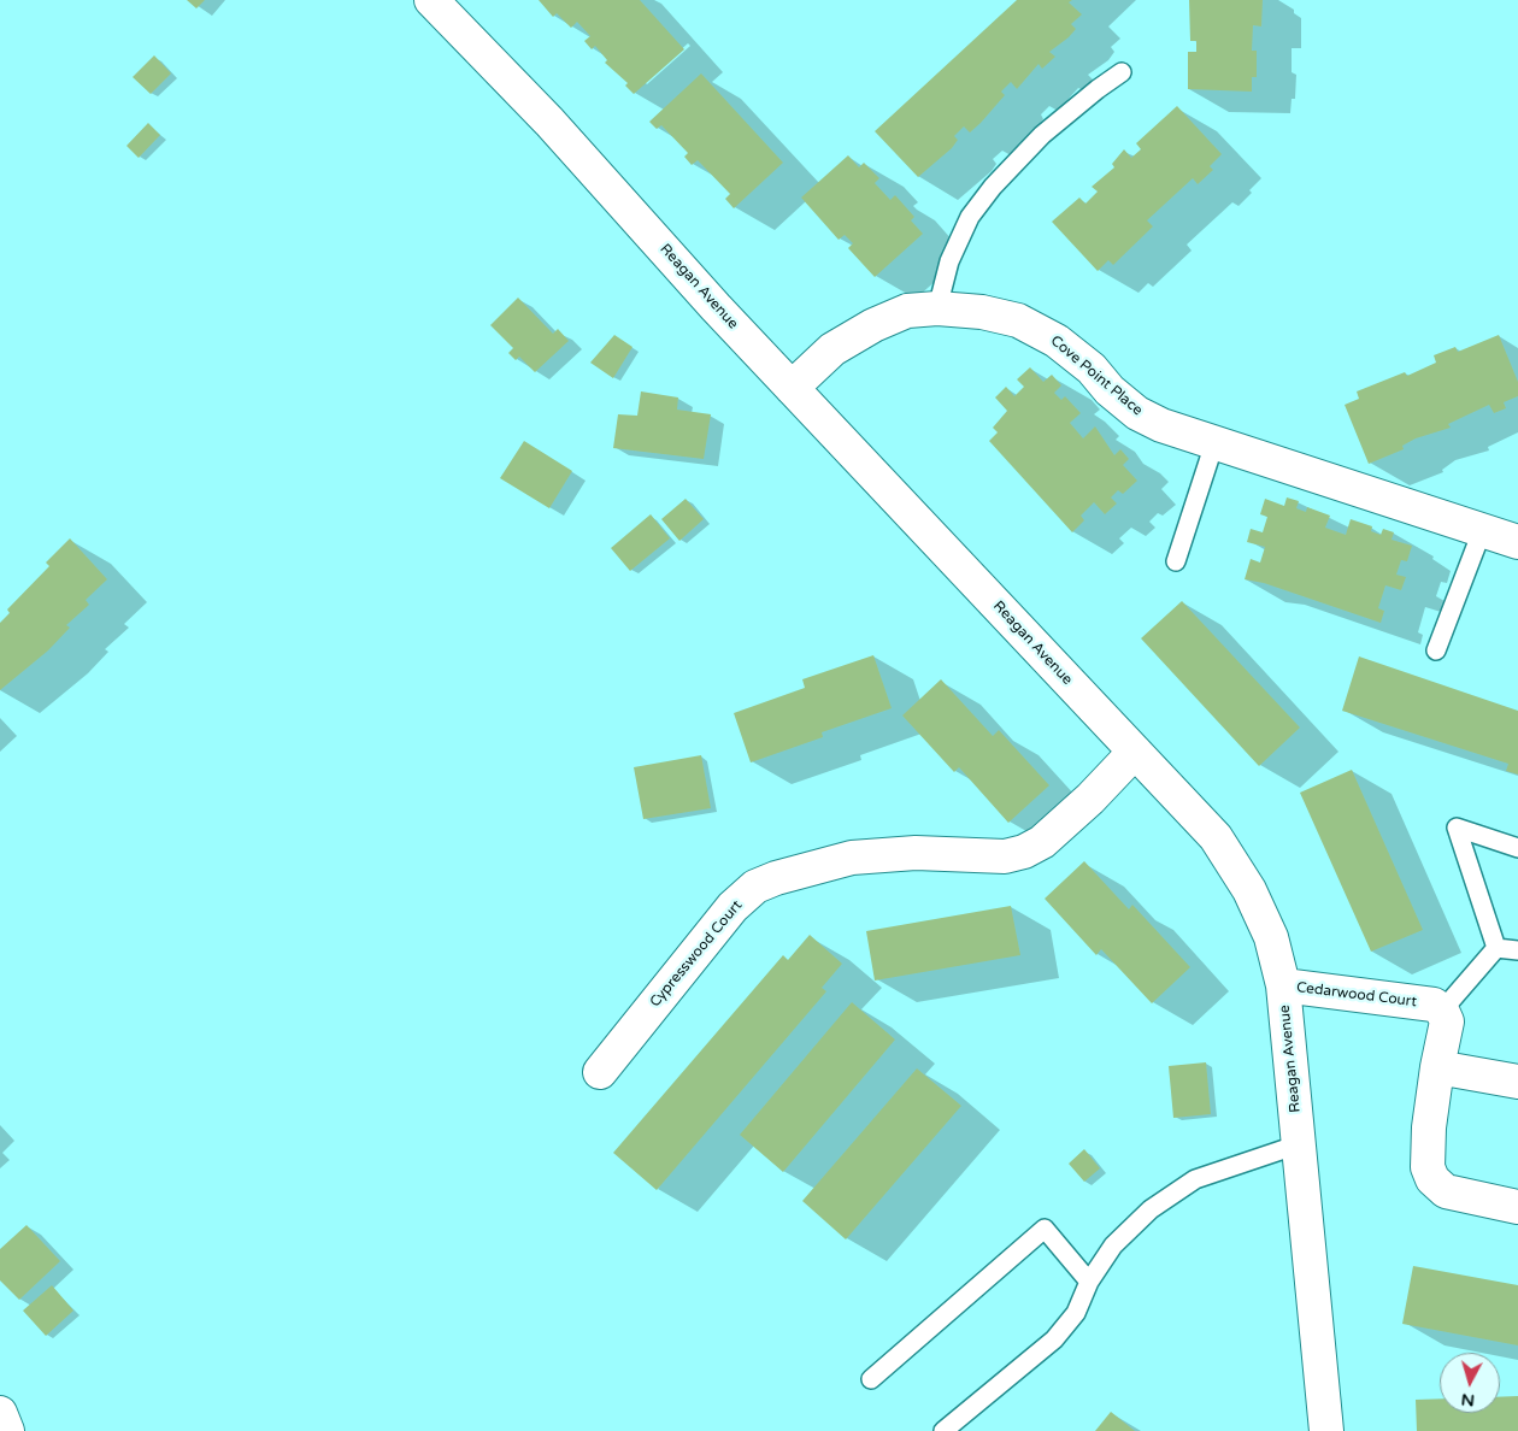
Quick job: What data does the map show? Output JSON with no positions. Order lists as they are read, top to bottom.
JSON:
{
  "streets": {
    "street": [
      "Reagan Avenue",
      "Cove Point Place",
      "Cypresswood Court",
      "Cedarwood Court"
    ]
  },
  "crossings": [
    ["Reagan Avenue", "Cove Point Place"],
    ["Reagan Avenue", "Cypresswood Court"],
    ["Reagan Avenue", "Cedarwood Court"]
  ],
  "north": "bottom"
}
